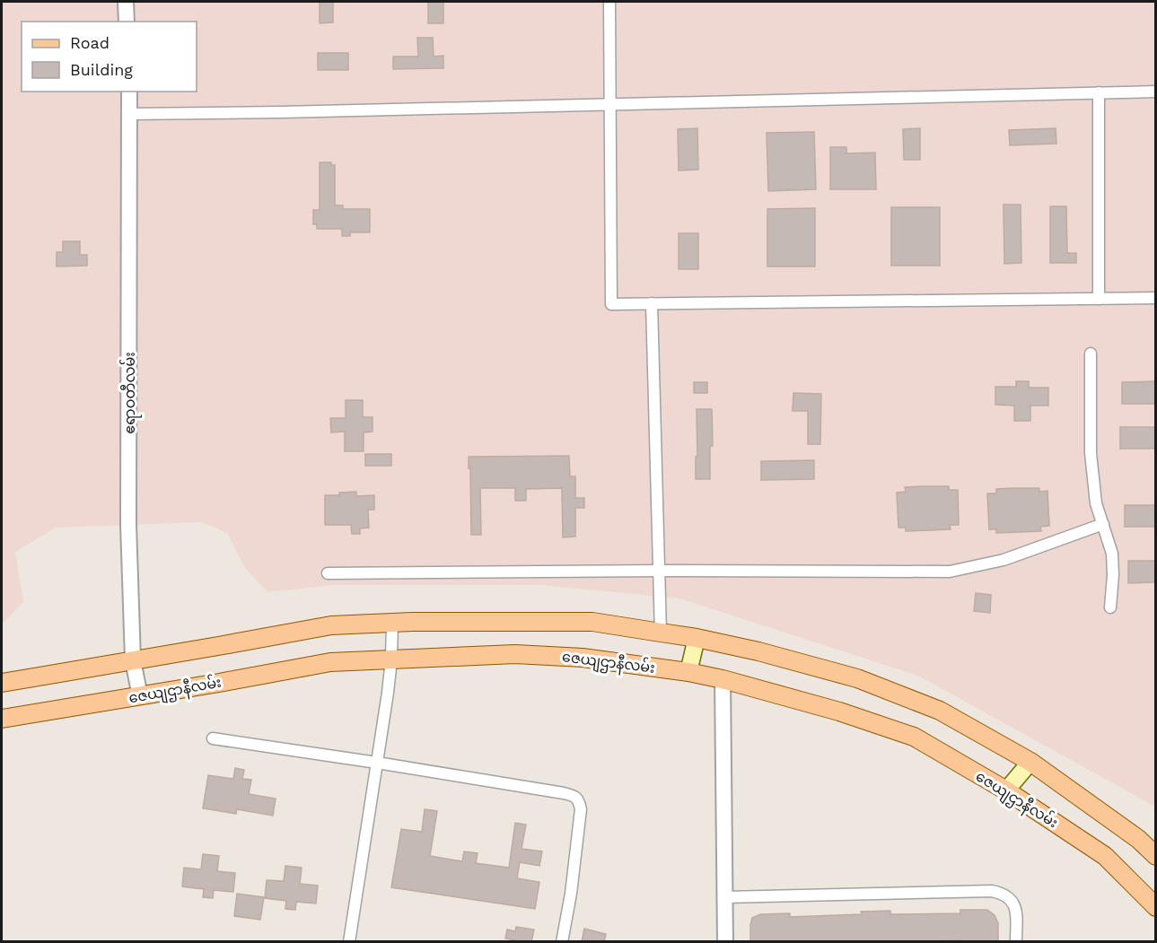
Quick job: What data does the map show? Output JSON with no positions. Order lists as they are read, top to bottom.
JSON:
{
  "streets": {
    "main road": ["ဇေယျဌာနီလမ်း"],
    "street": ["ဧရာဝတီလမ်း"]
  },
  "crossings": [
    ["ဧရာဝတီလမ်း", "ဇေယျဌာနီလမ်း"]
  ],
  "legend": ["Road", "Building"]
}
